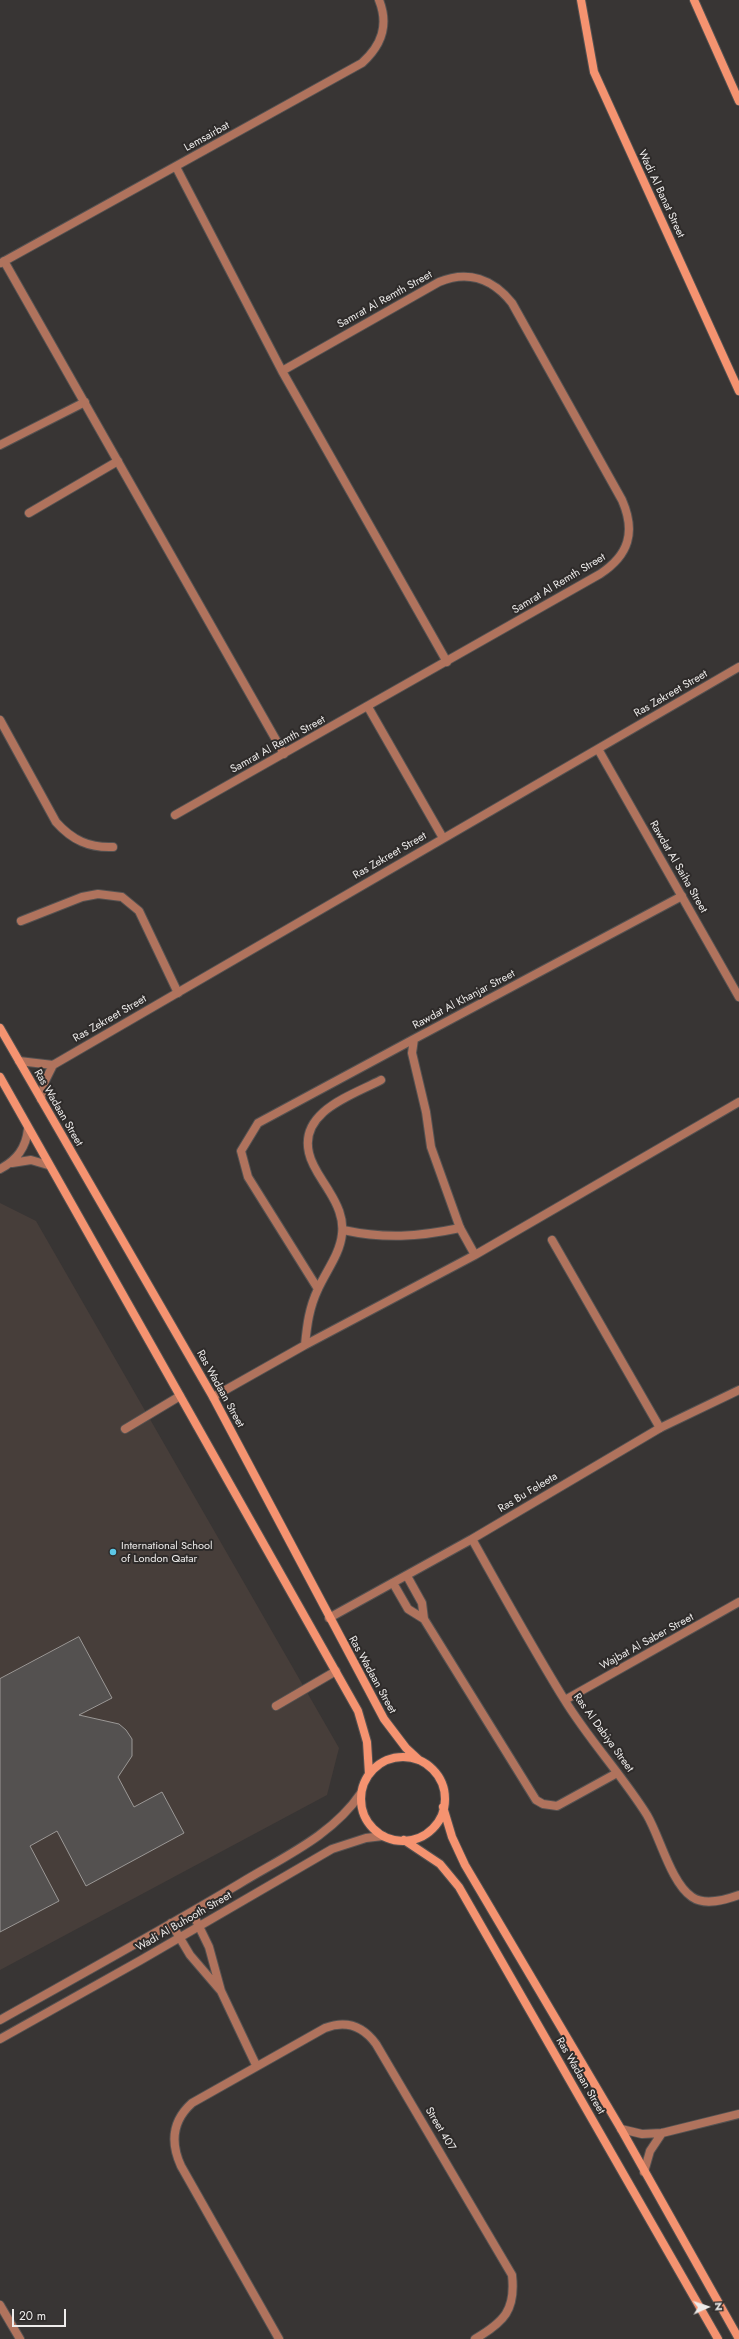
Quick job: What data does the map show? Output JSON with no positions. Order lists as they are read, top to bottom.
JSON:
{
  "streets": {
    "street": [
      "Lemsairbat",
      "Wadi Al Banat Street",
      "Samrat Al Remth Street",
      "Ras Zekreet Street",
      "Rawdat Al Saiha Street",
      "Rawdat Al Khanjar Street",
      "Ras Wadaan Street",
      "Ras Bu Feleeta",
      "Wajbat Al Saber Street",
      "Ras Al Dabiya Street",
      "Wadi Al Buhooth Street",
      "Street 407"
    ]
  },
  "crossings": [
    ["Ras Zekreet Street", "Rawdat Al Saiha Street"],
    ["Rawdat Al Saiha Street", "Rawdat Al Khanjar Street"],
    ["Ras Wadaan Street", "Ras Bu Feleeta"],
    ["Ras Wadaan Street", "Wadi Al Buhooth Street"],
    ["Ras Bu Feleeta", "Ras Al Dabiya Street"],
    ["Wajbat Al Saber Street", "Ras Al Dabiya Street"]
  ],
  "places": ["International School of London Qatar"],
  "scale_bar": "20 m",
  "north": "right"
}
